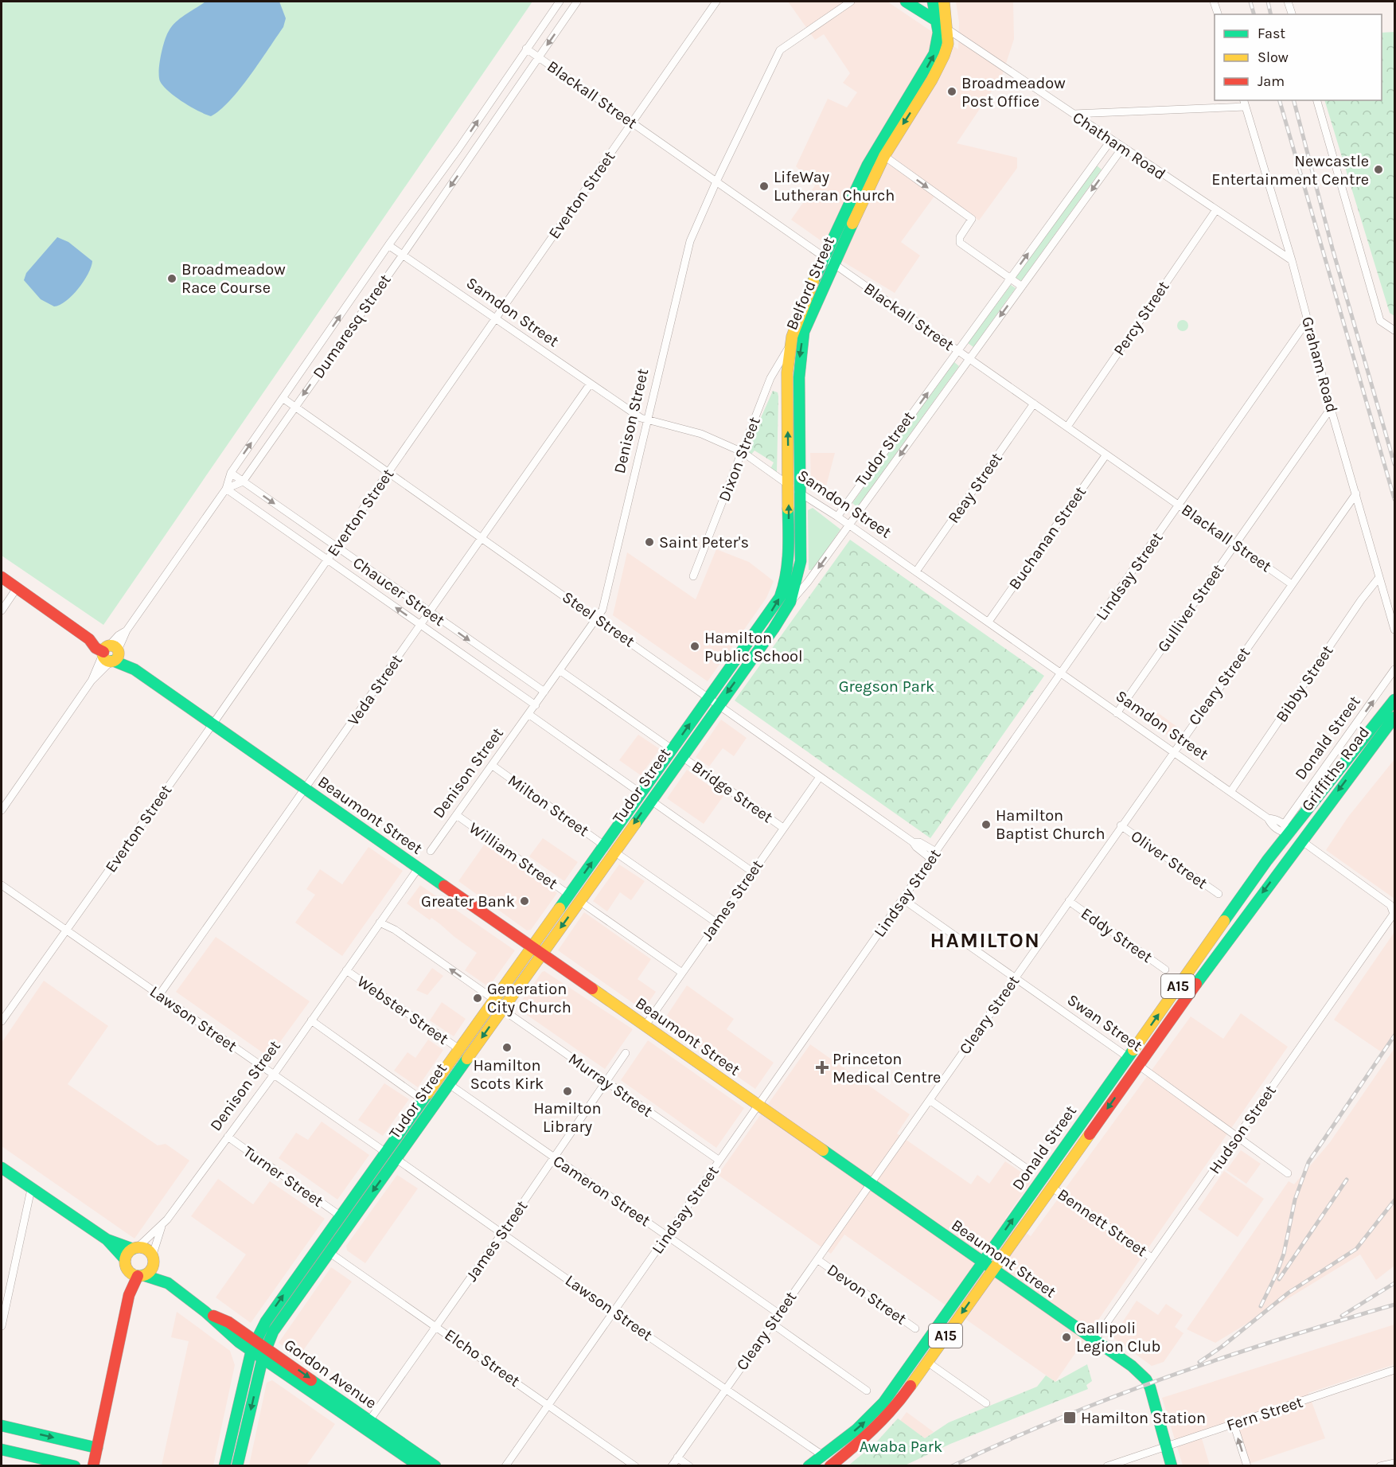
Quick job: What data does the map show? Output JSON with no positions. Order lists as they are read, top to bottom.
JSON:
{
  "streets": {
    "main road": [
      "Belford Street",
      "Samdon Street",
      "Tudor Street",
      "Donald Street",
      "Griffiths Road",
      "Beaumont Street",
      "A15",
      "Swan Street",
      "Gordon Avenue"
    ],
    "street": [
      "Blackall Street",
      "Chatham Road",
      "Everton Street",
      "Percy Street",
      "Dumaresq Street",
      "Graham Road",
      "Denison Street",
      "Dixon Street",
      "Reay Street",
      "Buchanan Street",
      "Lindsay Street",
      "Chaucer Street",
      "Gulliver Street",
      "Steel Street",
      "Bibby Street",
      "Cleary Street",
      "Veda Street",
      "Bridge Street",
      "Milton Street",
      "William Street",
      "Oliver Street",
      "James Street",
      "Eddy Street",
      "Webster Street",
      "Lawson Street",
      "Murray Street",
      "Hudson Street",
      "Turner Street",
      "Cameron Street",
      "Bennett Street",
      "Devon Street",
      "Elcho Street",
      "Fern Street"
    ]
  },
  "crossings": [
    ["Blackall Street", "Everton Street"],
    ["Blackall Street", "Belford Street"],
    ["Blackall Street", "Percy Street"],
    ["Blackall Street", "Dumaresq Street"],
    ["Blackall Street", "Denison Street"],
    ["Blackall Street", "Tudor Street"],
    ["Blackall Street", "Reay Street"],
    ["Blackall Street", "Buchanan Street"],
    ["Blackall Street", "Lindsay Street"],
    ["Blackall Street", "Gulliver Street"],
    ["Blackall Street", "Cleary Street"],
    ["Chatham Road", "Belford Street"],
    ["Chatham Road", "Percy Street"],
    ["Chatham Road", "Graham Road"],
    ["Chatham Road", "Tudor Street"],
    ["Everton Street", "Samdon Street"],
    ["Everton Street", "Chaucer Street"],
    ["Everton Street", "Steel Street"],
    ["Everton Street", "Beaumont Street"],
    ["Everton Street", "Lawson Street"],
    ["Belford Street", "Samdon Street"],
    ["Belford Street", "Tudor Street"],
    ["Belford Street", "Dixon Street"],
    ["Samdon Street", "Dumaresq Street"],
    ["Samdon Street", "Denison Street"],
    ["Samdon Street", "Tudor Street"],
    ["Samdon Street", "Dixon Street"],
    ["Samdon Street", "Reay Street"],
    ["Samdon Street", "Buchanan Street"],
    ["Samdon Street", "Lindsay Street"],
    ["Samdon Street", "Gulliver Street"],
    ["Samdon Street", "Bibby Street"],
    ["Samdon Street", "Cleary Street"],
    ["Samdon Street", "Veda Street"],
    ["Samdon Street", "Donald Street"],
    ["Samdon Street", "Griffiths Road"],
    ["Samdon Street", "Hudson Street"],
    ["Dumaresq Street", "Chaucer Street"],
    ["Dumaresq Street", "Steel Street"],
    ["Dumaresq Street", "Beaumont Street"],
    ["Graham Road", "Lindsay Street"],
    ["Graham Road", "Gulliver Street"],
    ["Graham Road", "Bibby Street"],
    ["Graham Road", "Cleary Street"],
    ["Denison Street", "Chaucer Street"],
    ["Denison Street", "Steel Street"],
    ["Denison Street", "Milton Street"],
    ["Denison Street", "Beaumont Street"],
    ["Denison Street", "William Street"],
    ["Denison Street", "Webster Street"],
    ["Denison Street", "Lawson Street"],
    ["Denison Street", "Turner Street"],
    ["Denison Street", "Gordon Avenue"],
    ["Tudor Street", "Steel Street"],
    ["Tudor Street", "Bridge Street"],
    ["Tudor Street", "Milton Street"],
    ["Tudor Street", "Beaumont Street"],
    ["Tudor Street", "William Street"],
    ["Tudor Street", "Webster Street"],
    ["Tudor Street", "Lawson Street"],
    ["Tudor Street", "Murray Street"],
    ["Tudor Street", "Turner Street"],
    ["Tudor Street", "Cameron Street"],
    ["Tudor Street", "Elcho Street"],
    ["Tudor Street", "Gordon Avenue"],
    ["Lindsay Street", "Steel Street"],
    ["Lindsay Street", "Beaumont Street"],
    ["Lindsay Street", "Lawson Street"],
    ["Lindsay Street", "Swan Street"],
    ["Lindsay Street", "Murray Street"],
    ["Lindsay Street", "Cameron Street"],
    ["Lindsay Street", "Elcho Street"],
    ["Chaucer Street", "Veda Street"],
    ["Steel Street", "Veda Street"],
    ["Steel Street", "James Street"],
    ["Cleary Street", "Beaumont Street"],
    ["Cleary Street", "Oliver Street"],
    ["Cleary Street", "Eddy Street"],
    ["Cleary Street", "Lawson Street"],
    ["Cleary Street", "Swan Street"],
    ["Cleary Street", "Cameron Street"],
    ["Cleary Street", "Devon Street"],
    ["Veda Street", "Beaumont Street"],
    ["Veda Street", "Lawson Street"],
    ["Donald Street", "Griffiths Road"],
    ["Donald Street", "Beaumont Street"],
    ["Donald Street", "Lawson Street"],
    ["Donald Street", "Swan Street"],
    ["Donald Street", "Bennett Street"],
    ["Bridge Street", "James Street"],
    ["Beaumont Street", "James Street"],
    ["Beaumont Street", "Hudson Street"],
    ["Beaumont Street", "Fern Street"],
    ["James Street", "Lawson Street"],
    ["James Street", "Murray Street"],
    ["James Street", "Cameron Street"],
    ["James Street", "Elcho Street"],
    ["James Street", "Gordon Avenue"],
    ["Swan Street", "Hudson Street"],
    ["Hudson Street", "Bennett Street"]
  ],
  "districts": ["HAMILTON"],
  "parks": ["Gregson Park", "Awaba Park"],
  "places": {
    "other": [
      "Broadmeadow Post Office",
      "Newcastle Entertainment Centre",
      "LifeWay Lutheran Church",
      "Broadmeadow Race Course",
      "Saint Peter's",
      "Hamilton Public School",
      "Hamilton Baptist Church",
      "Greater Bank",
      "Generation City Church",
      "Hamilton Scots Kirk",
      "Hamilton Library",
      "Gallipoli Legion Club"
    ],
    "health": ["Princeton Medical Centre"],
    "transit": ["Hamilton Station"]
  },
  "legend": ["Fast", "Slow", "Jam"]
}
